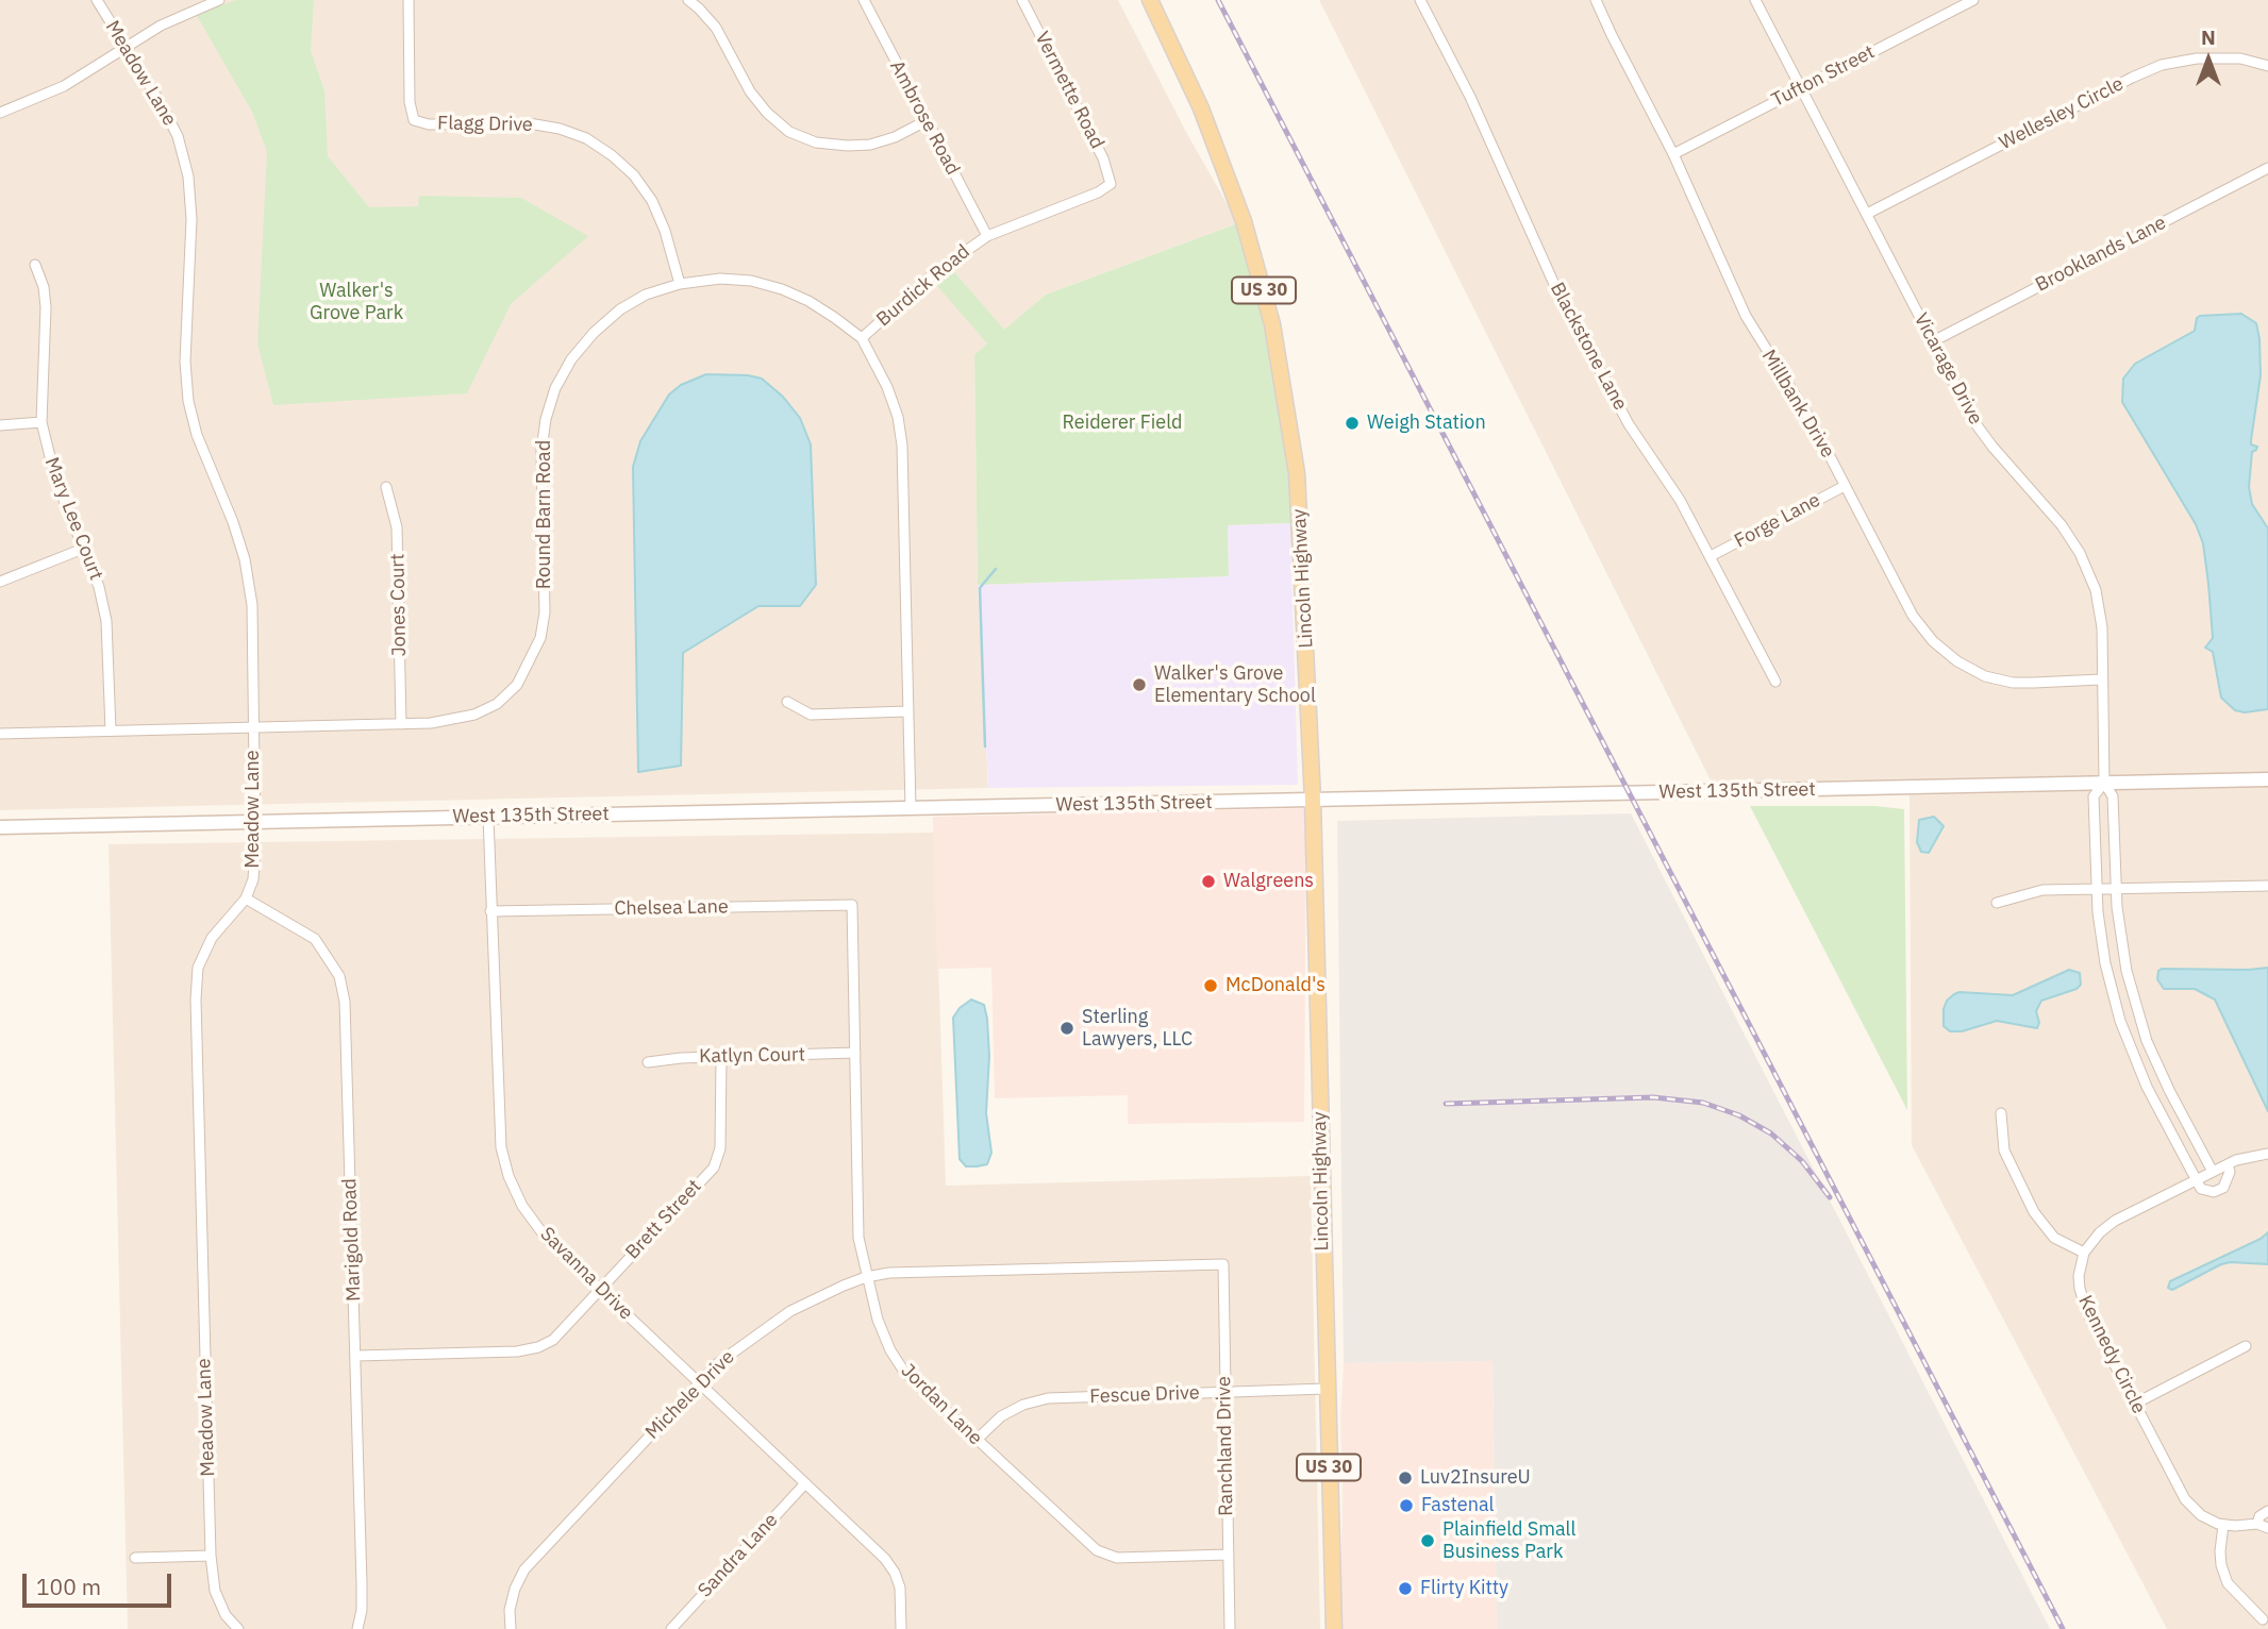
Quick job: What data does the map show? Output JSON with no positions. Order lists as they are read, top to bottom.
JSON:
{
  "streets": {
    "main road": ["US 30", "Lincoln Highway"],
    "street": [
      "Meadow Lane",
      "Tufton Street",
      "Vermette Road",
      "Wellesley Circle",
      "Ambrose Road",
      "Flagg Drive",
      "Brooklands Lane",
      "Burdick Road",
      "Blackstone Lane",
      "Vicarage Drive",
      "Millbank Drive",
      "Round Barn Road",
      "Mary Lee Court",
      "Forge Lane",
      "Jones Court",
      "West 135th Street",
      "Chelsea Lane",
      "Katlyn Court",
      "Brett Street",
      "Marigold Road",
      "Savanna Drive",
      "Kennedy Circle",
      "Michele Drive",
      "Fescue Drive",
      "Jordan Lane",
      "Ranchland Drive",
      "Sandra Lane"
    ]
  },
  "crossings": [
    ["Meadow Lane", "Round Barn Road"],
    ["Meadow Lane", "West 135th Street"],
    ["Meadow Lane", "Marigold Road"],
    ["Tufton Street", "Vicarage Drive"],
    ["Tufton Street", "Millbank Drive"],
    ["Vermette Road", "Burdick Road"],
    ["Wellesley Circle", "Vicarage Drive"],
    ["Ambrose Road", "Burdick Road"],
    ["Flagg Drive", "Round Barn Road"],
    ["Brooklands Lane", "Vicarage Drive"],
    ["Burdick Road", "Round Barn Road"],
    ["Blackstone Lane", "Forge Lane"],
    ["Vicarage Drive", "Millbank Drive"],
    ["Vicarage Drive", "West 135th Street"],
    ["Millbank Drive", "Forge Lane"],
    ["Round Barn Road", "Mary Lee Court"],
    ["Round Barn Road", "Jones Court"],
    ["Round Barn Road", "West 135th Street"],
    ["Lincoln Highway", "West 135th Street"],
    ["Lincoln Highway", "Fescue Drive"],
    ["West 135th Street", "Savanna Drive"],
    ["Chelsea Lane", "Savanna Drive"],
    ["Chelsea Lane", "Jordan Lane"],
    ["Katlyn Court", "Brett Street"],
    ["Katlyn Court", "Jordan Lane"],
    ["Brett Street", "Marigold Road"],
    ["Brett Street", "Savanna Drive"],
    ["Savanna Drive", "Michele Drive"],
    ["Savanna Drive", "Sandra Lane"],
    ["Michele Drive", "Jordan Lane"],
    ["Michele Drive", "Ranchland Drive"],
    ["Fescue Drive", "Jordan Lane"],
    ["Fescue Drive", "Ranchland Drive"],
    ["Jordan Lane", "Ranchland Drive"]
  ],
  "parks": ["Walker's Grove Park", "Reiderer Field"],
  "places": [
    "Weigh Station",
    "Walker's Grove Elementary School",
    "Walgreens",
    "McDonald's",
    "Sterling Lawyers, LLC",
    "Luv2InsureU",
    "Fastenal",
    "Plainfield Small Business Park",
    "Flirty Kitty"
  ],
  "scale_bar": "100 m",
  "north": "top"
}
